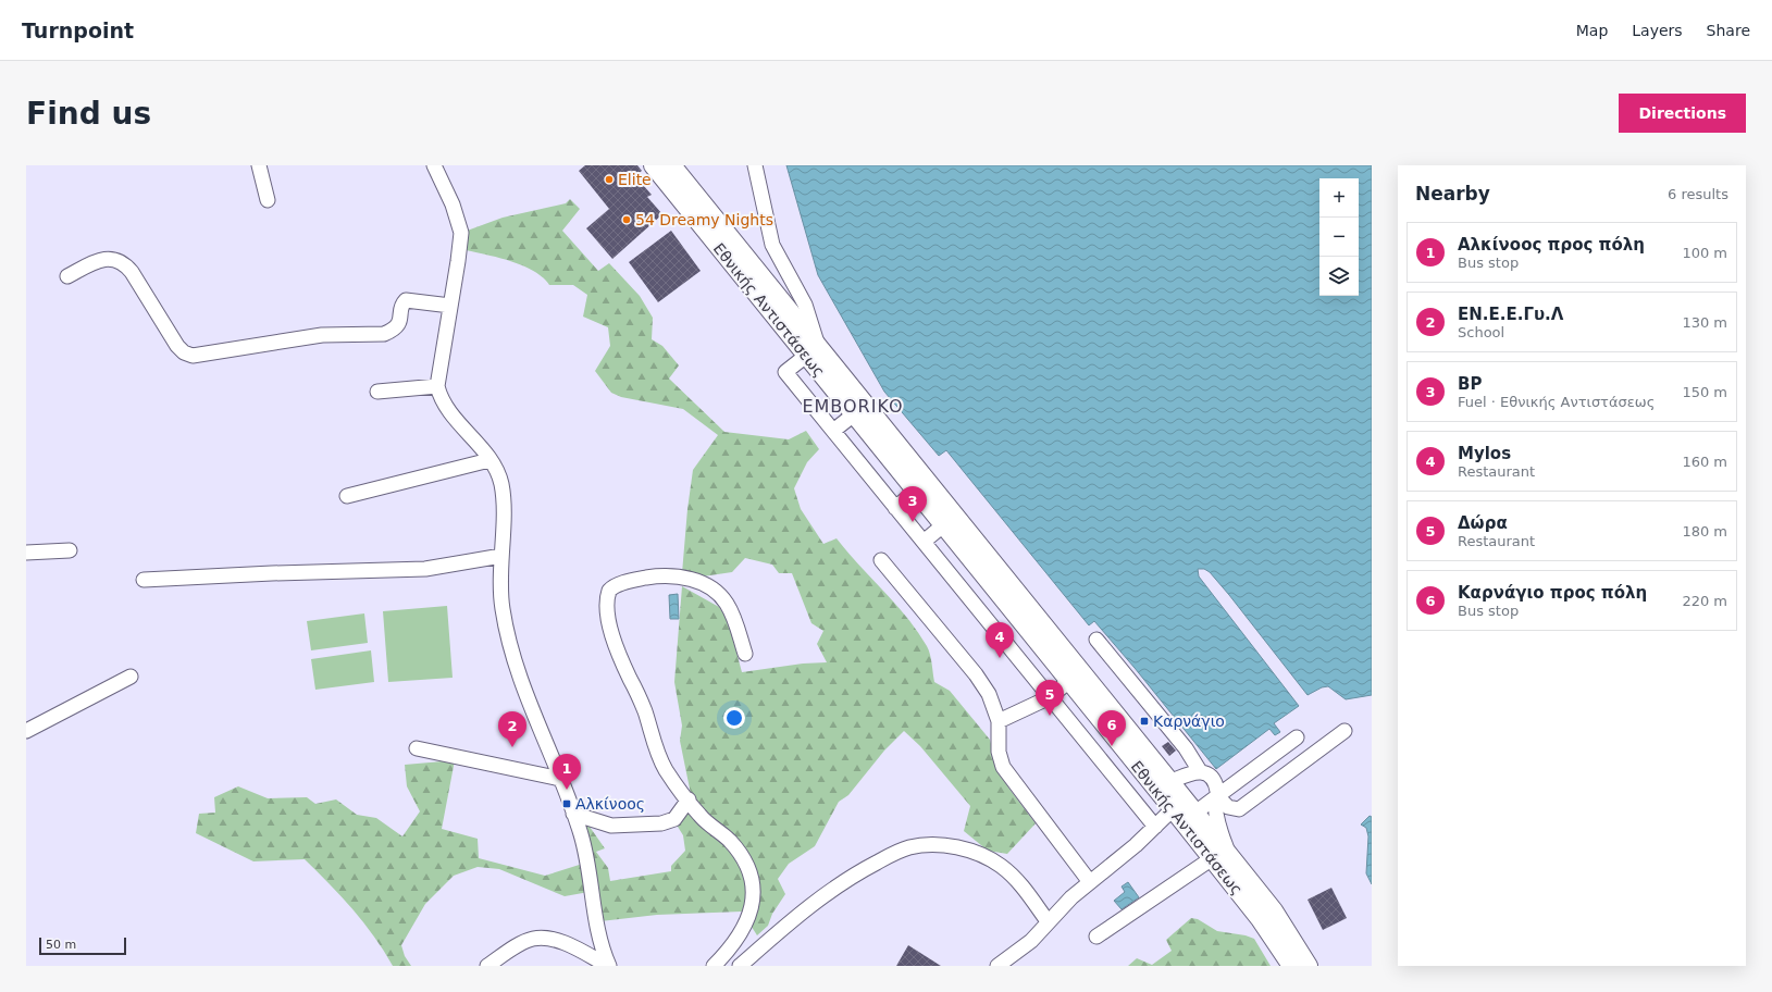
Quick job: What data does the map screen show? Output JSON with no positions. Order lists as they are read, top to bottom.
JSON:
{
  "streets": {
    "main road": ["Εθνικής Αντιστάσεως"]
  },
  "districts": ["EMBORIKO"],
  "places": {
    "other": ["Elite", "54 Dreamy Nights"],
    "transit": ["Καρνάγιο", "Αλκίνοος"]
  },
  "scale_bar": "50 m",
  "page": {
    "header": "Turnpoint",
    "nav": ["Map", "Layers", "Share"],
    "buttons": "Directions",
    "title": "Find us",
    "heading": ["Nearby", "6 results"],
    "map_buttons": ["+", "−"],
    "list": [
      {
        "mark": "1",
        "name": "Αλκίνοος προς πόλη",
        "note": "Bus stop",
        "value": "100 m"
      },
      {
        "mark": "2",
        "name": "ΕΝ.Ε.Ε.Γυ.Λ",
        "note": "School",
        "value": "130 m"
      },
      {
        "mark": "3",
        "name": "BP",
        "note": "Fuel · Εθνικής Αντιστάσεως",
        "value": "150 m"
      },
      {
        "mark": "4",
        "name": "Mylos",
        "note": "Restaurant",
        "value": "160 m"
      },
      {
        "mark": "5",
        "name": "Δώρα",
        "note": "Restaurant",
        "value": "180 m"
      },
      {
        "mark": "6",
        "name": "Καρνάγιο προς πόλη",
        "note": "Bus stop",
        "value": "220 m"
      }
    ],
    "pins": [
      "3",
      "4",
      "5",
      "6",
      "2",
      "1"
    ],
    "scale": "50 m"
  }
}
